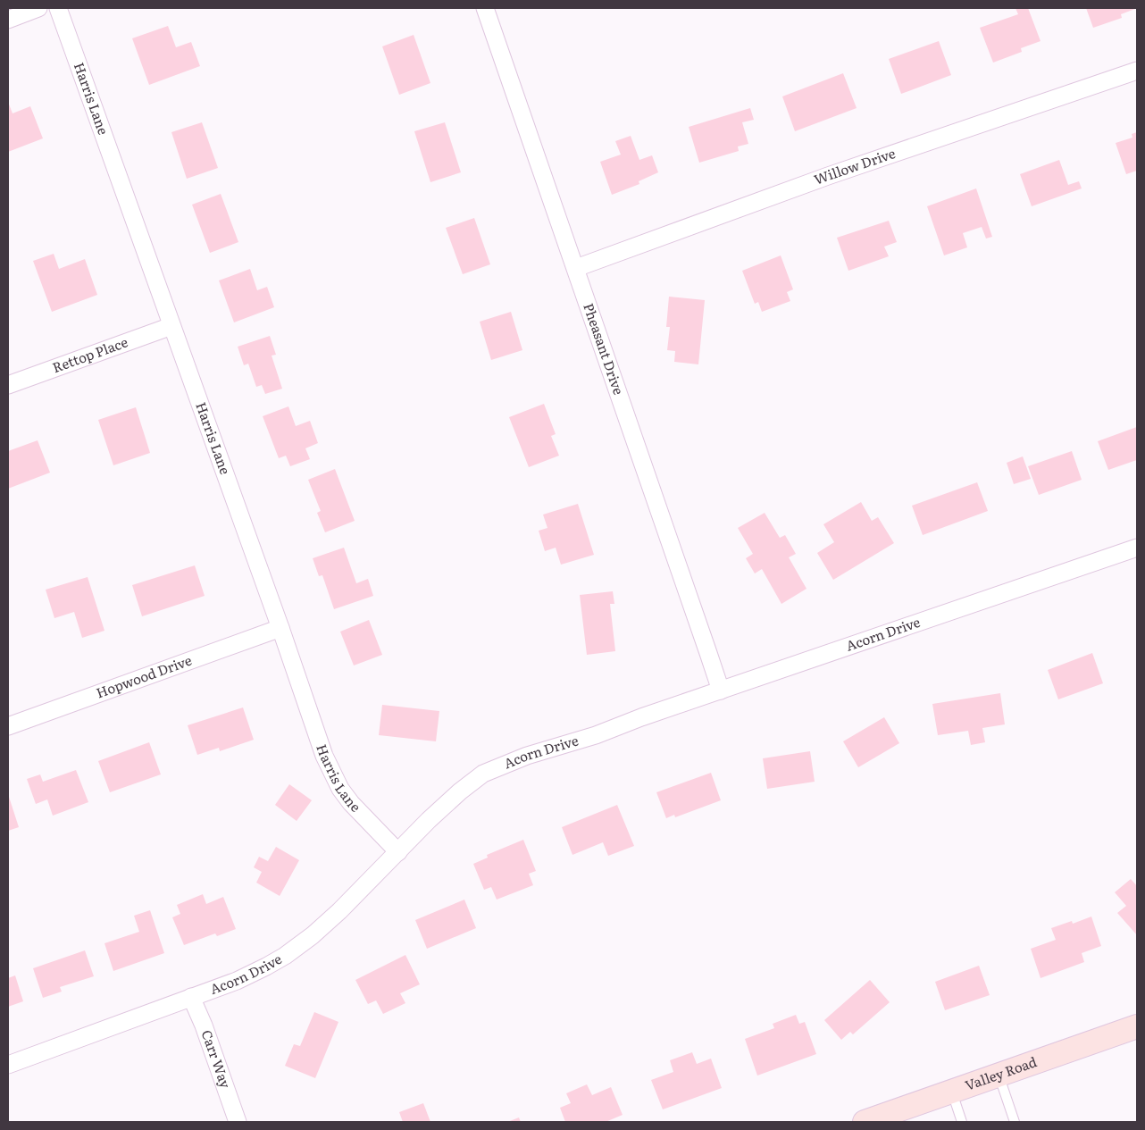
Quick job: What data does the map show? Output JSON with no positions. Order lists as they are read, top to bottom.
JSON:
{
  "streets": {
    "street": [
      "Harris Lane",
      "Willow Drive",
      "Pheasant Drive",
      "Rettop Place",
      "Acorn Drive",
      "Hopwood Drive",
      "Carr Way",
      "Valley Road"
    ]
  },
  "crossings": [
    ["Harris Lane", "Rettop Place"],
    ["Harris Lane", "Acorn Drive"],
    ["Harris Lane", "Hopwood Drive"],
    ["Willow Drive", "Pheasant Drive"],
    ["Pheasant Drive", "Acorn Drive"],
    ["Acorn Drive", "Carr Way"]
  ]
}
